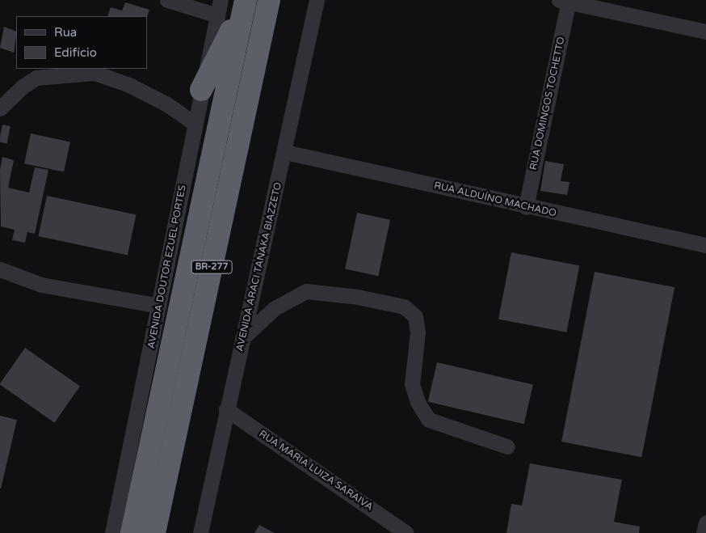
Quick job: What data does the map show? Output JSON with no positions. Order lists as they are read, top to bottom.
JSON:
{
  "streets": {
    "highway": ["BR-277"],
    "street": [
      "RUA DOMINGOS TOCHETTO",
      "RUA ALDUÍNO MACHADO",
      "AVENIDA DOUTOR EZUEL PORTES",
      "AVENIDA ARACI TANAKA BIAZZETO",
      "RUA MARIA LUIZA SARAIVA"
    ]
  },
  "crossings": [
    ["RUA DOMINGOS TOCHETTO", "RUA ALDUÍNO MACHADO"],
    ["RUA ALDUÍNO MACHADO", "AVENIDA ARACI TANAKA BIAZZETO"],
    ["AVENIDA ARACI TANAKA BIAZZETO", "RUA MARIA LUIZA SARAIVA"]
  ],
  "legend": ["Rua", "Edifício"]
}
